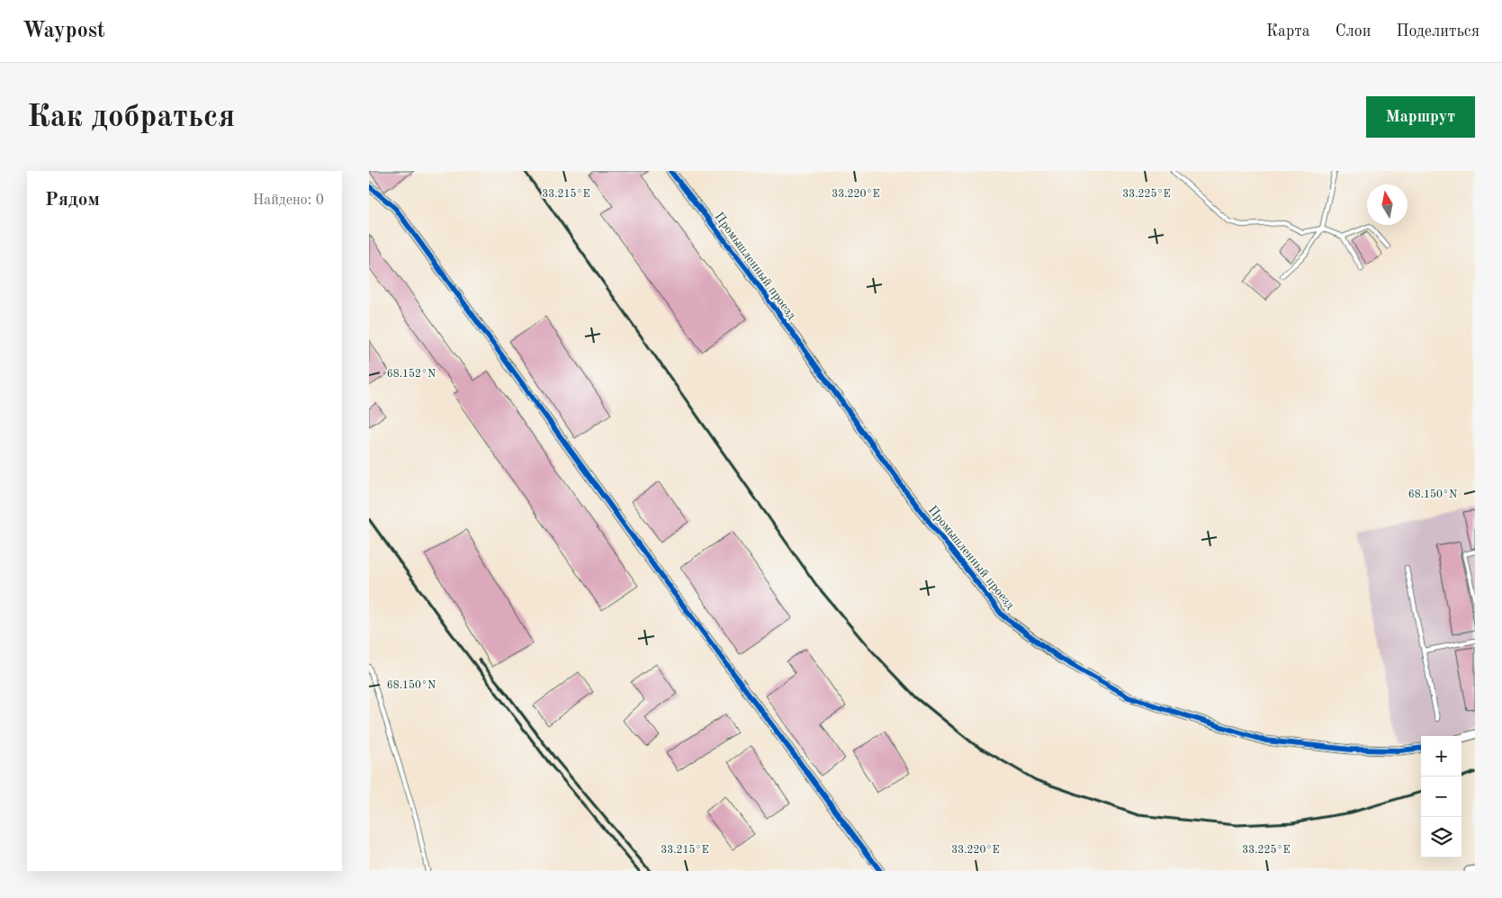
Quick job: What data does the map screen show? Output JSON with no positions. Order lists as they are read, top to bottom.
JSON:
{
  "streets": {
    "street": ["Промышленный проезд"]
  },
  "north": "top",
  "page": {
    "header": "Waypost",
    "nav": ["Карта", "Слои", "Поделиться"],
    "buttons": "Маршрут",
    "title": "Как добраться",
    "heading": ["Рядом", "Найдено: 0"],
    "map_buttons": ["+", "−"]
  },
  "coordinates": [
    "33.215°E",
    "33.220°E",
    "33.225°E",
    "68.152°N",
    "68.150°N"
  ]
}
